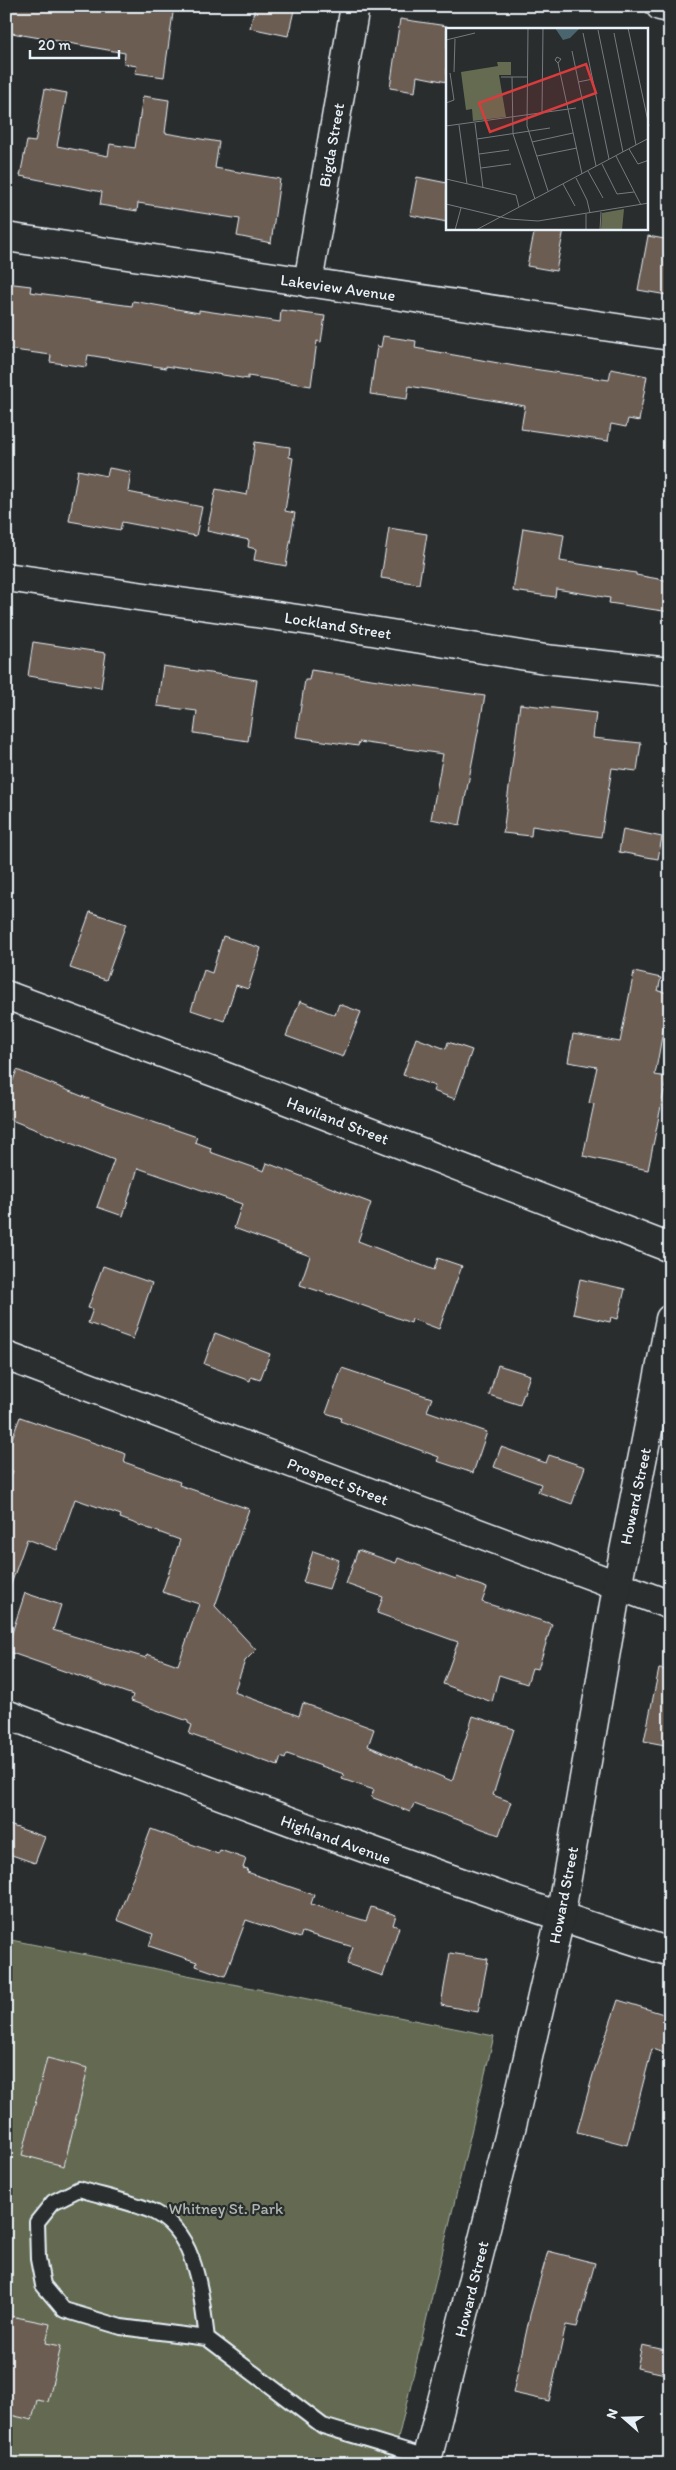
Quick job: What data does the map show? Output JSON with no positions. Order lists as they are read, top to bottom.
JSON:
{
  "streets": {
    "street": [
      "Bigda Street",
      "Lakeview Avenue",
      "Lockland Street",
      "Haviland Street",
      "Prospect Street",
      "Howard Street",
      "Highland Avenue"
    ]
  },
  "crossings": [
    ["Bigda Street", "Lakeview Avenue"],
    ["Prospect Street", "Howard Street"],
    ["Howard Street", "Highland Avenue"]
  ],
  "parks": ["Whitney St. Park"],
  "scale_bar": "20 m",
  "north": "left"
}
